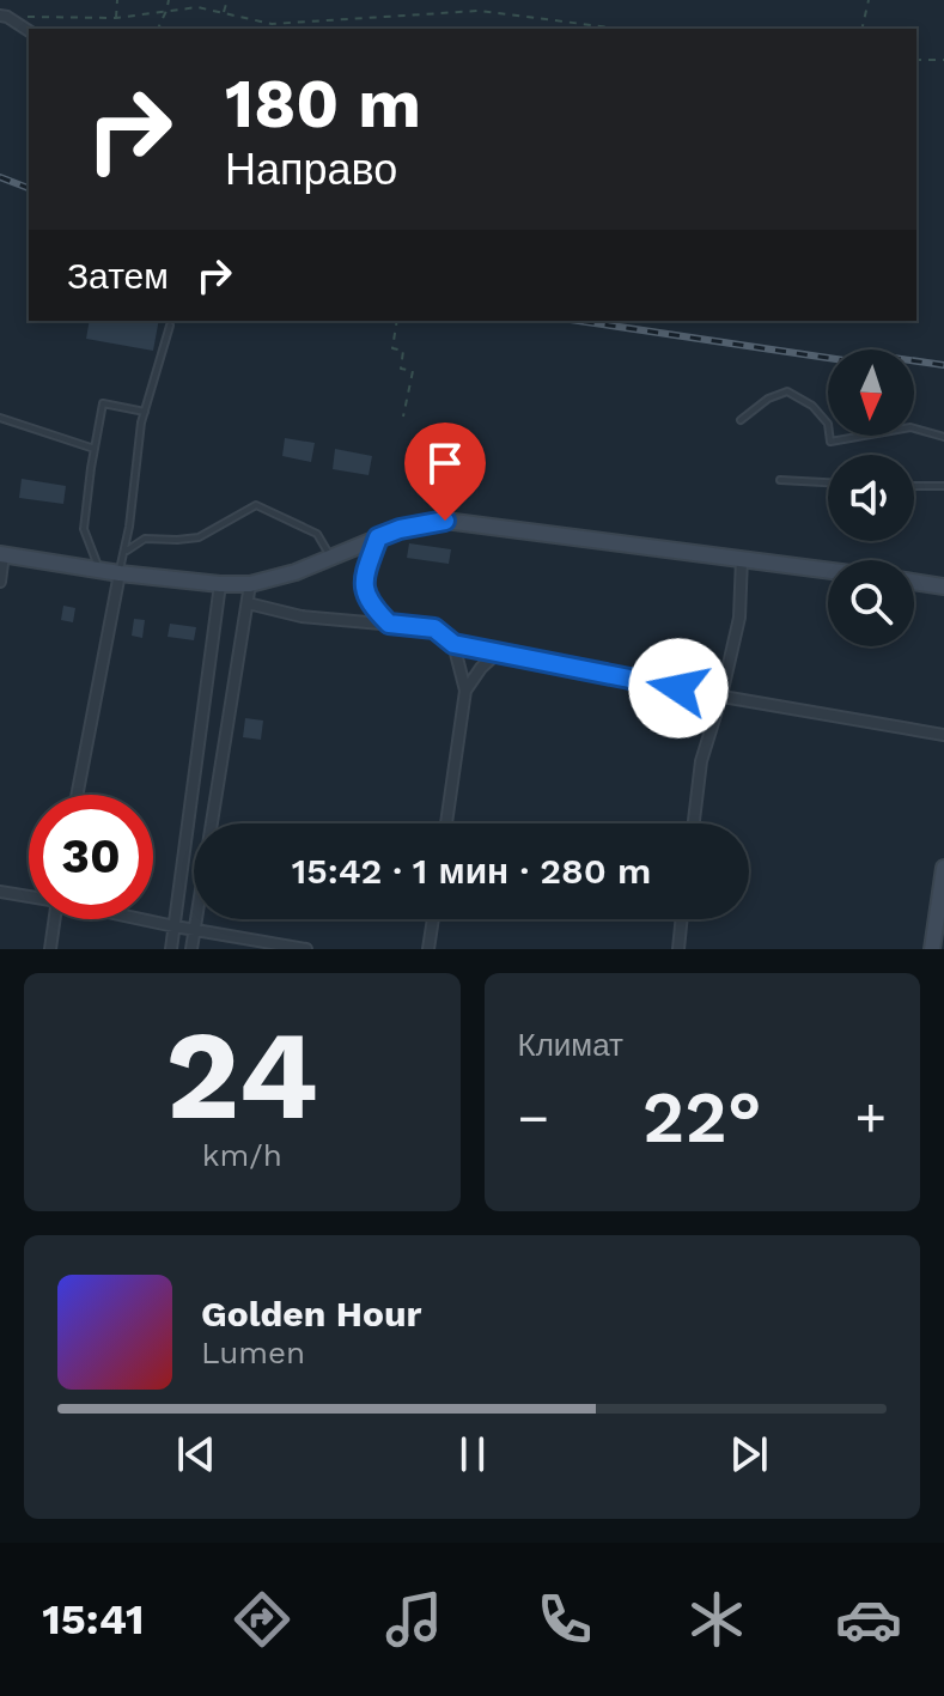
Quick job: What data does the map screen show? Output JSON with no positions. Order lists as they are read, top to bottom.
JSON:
{
  "north": "bottom",
  "page": {
    "turn": ["180 m", "Направо"],
    "then": "Затем",
    "limit": "30",
    "trip": "15:42 · 1 мин · 280 m",
    "tile": [
      ["24", "km/h"],
      "Климат"
    ],
    "heat": ["−", "22°", "+"],
    "song": ["Golden Hour", "Lumen"],
    "tabs": "15:41"
  }
}
